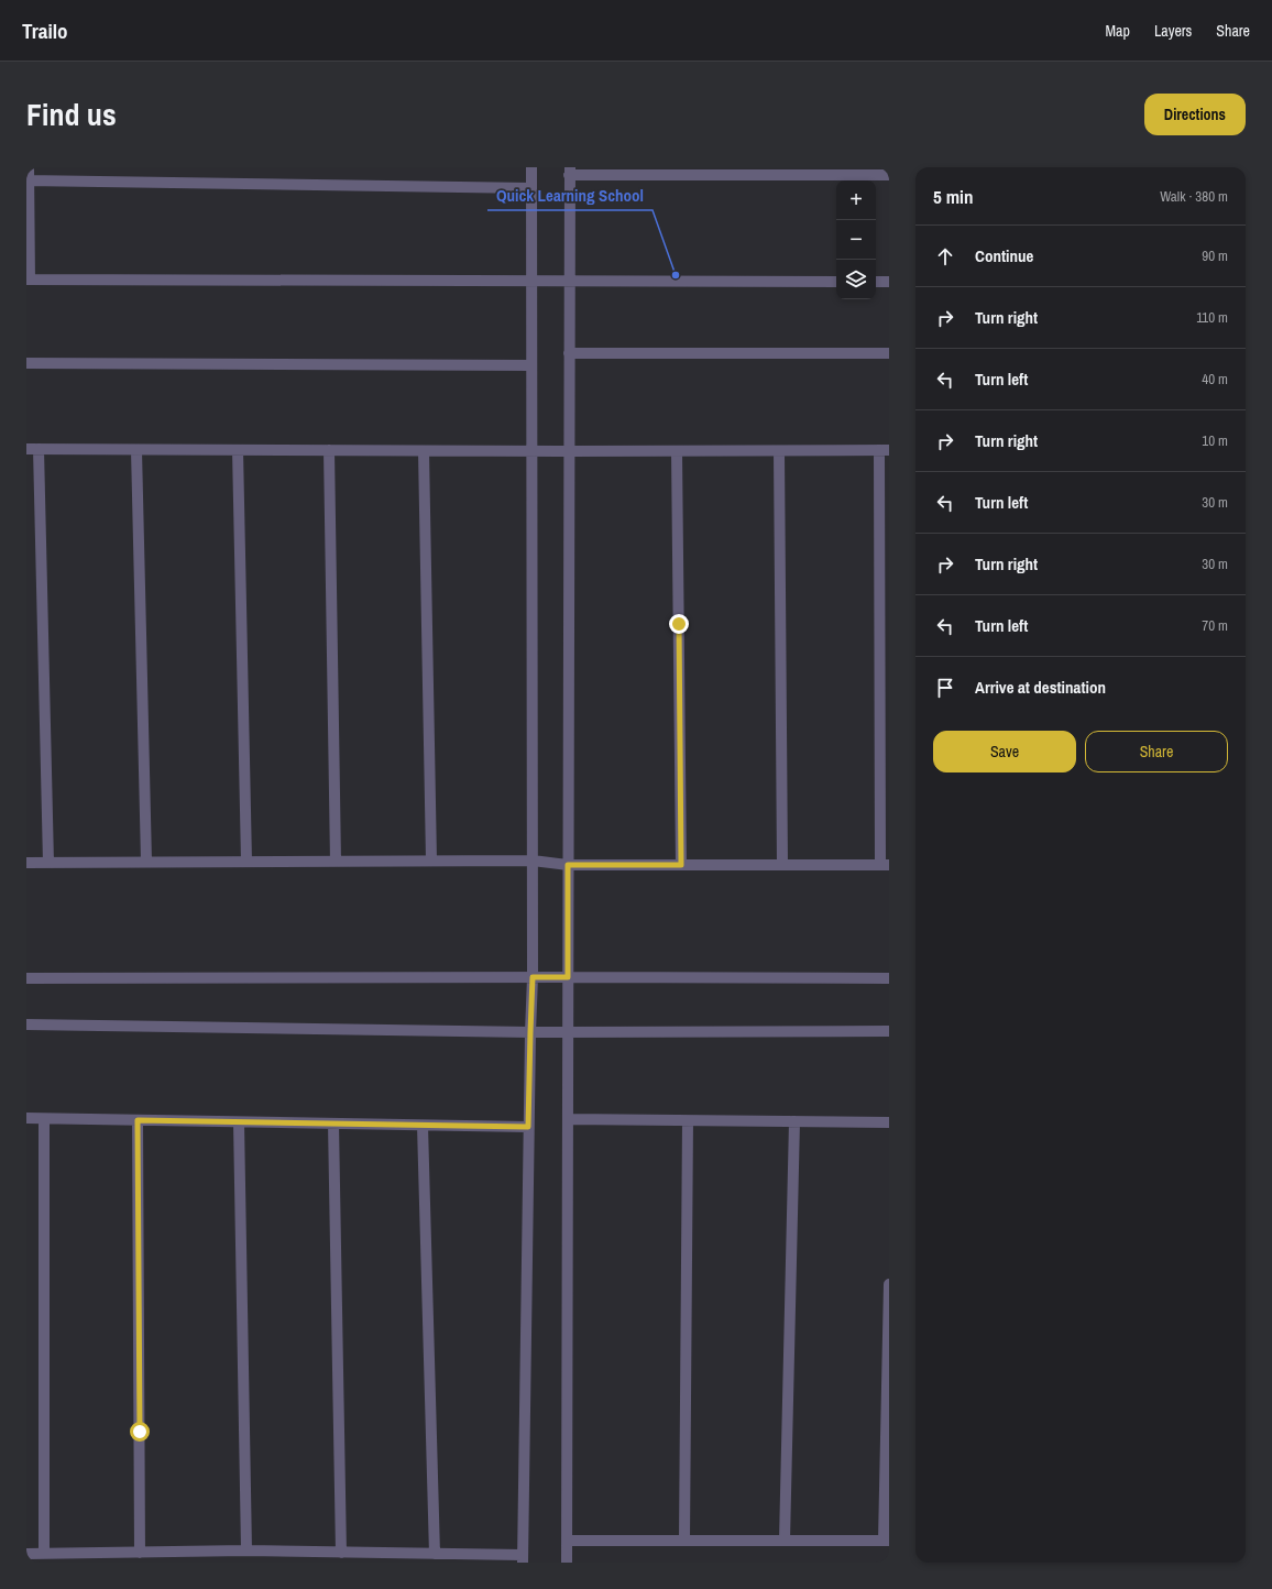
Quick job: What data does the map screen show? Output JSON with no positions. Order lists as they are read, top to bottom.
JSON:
{
  "places": ["Quick Learning School"],
  "page": {
    "header": "Trailo",
    "nav": ["Map", "Layers", "Share"],
    "title": "Find us",
    "buttons": [
      "Directions",
      ["Save", "Share"]
    ],
    "heading": ["5 min", "Walk · 380 m"],
    "map_buttons": ["+", "−"],
    "list": [
      ["Continue", "90 m"],
      ["Turn right", "110 m"],
      ["Turn left", "40 m"],
      ["Turn right", "10 m"],
      ["Turn left", "30 m"],
      ["Turn right", "30 m"],
      ["Turn left", "70 m"],
      "Arrive at destination"
    ]
  }
}
